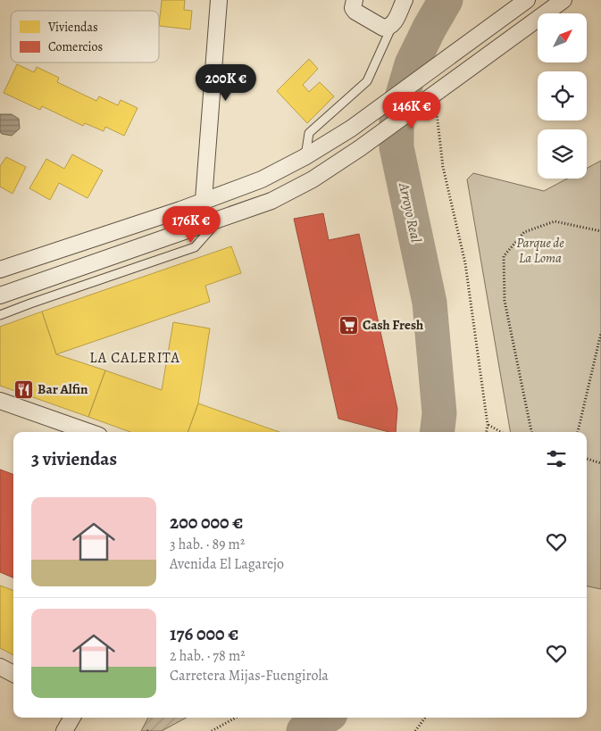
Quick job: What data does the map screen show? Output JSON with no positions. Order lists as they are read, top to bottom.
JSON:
{
  "districts": ["LA CALERITA"],
  "water": ["Arroyo Real"],
  "parks": ["Parque de La Loma"],
  "places": {
    "supermarket": ["Cash Fresh"],
    "restaurant": ["Bar Alfin"]
  },
  "legend": ["Viviendas", "Comercios"],
  "north": "top right",
  "page": {
    "price": ["200K €", "146K €", "176K €"],
    "heading": "3 viviendas",
    "list": [
      {
        "name": "200 000 €",
        "note": "3 hab. · 89 m² · Avenida El Lagarejo"
      },
      {
        "name": "176 000 €",
        "note": "2 hab. · 78 m² · Carretera Mijas-Fuengirola"
      }
    ]
  }
}
